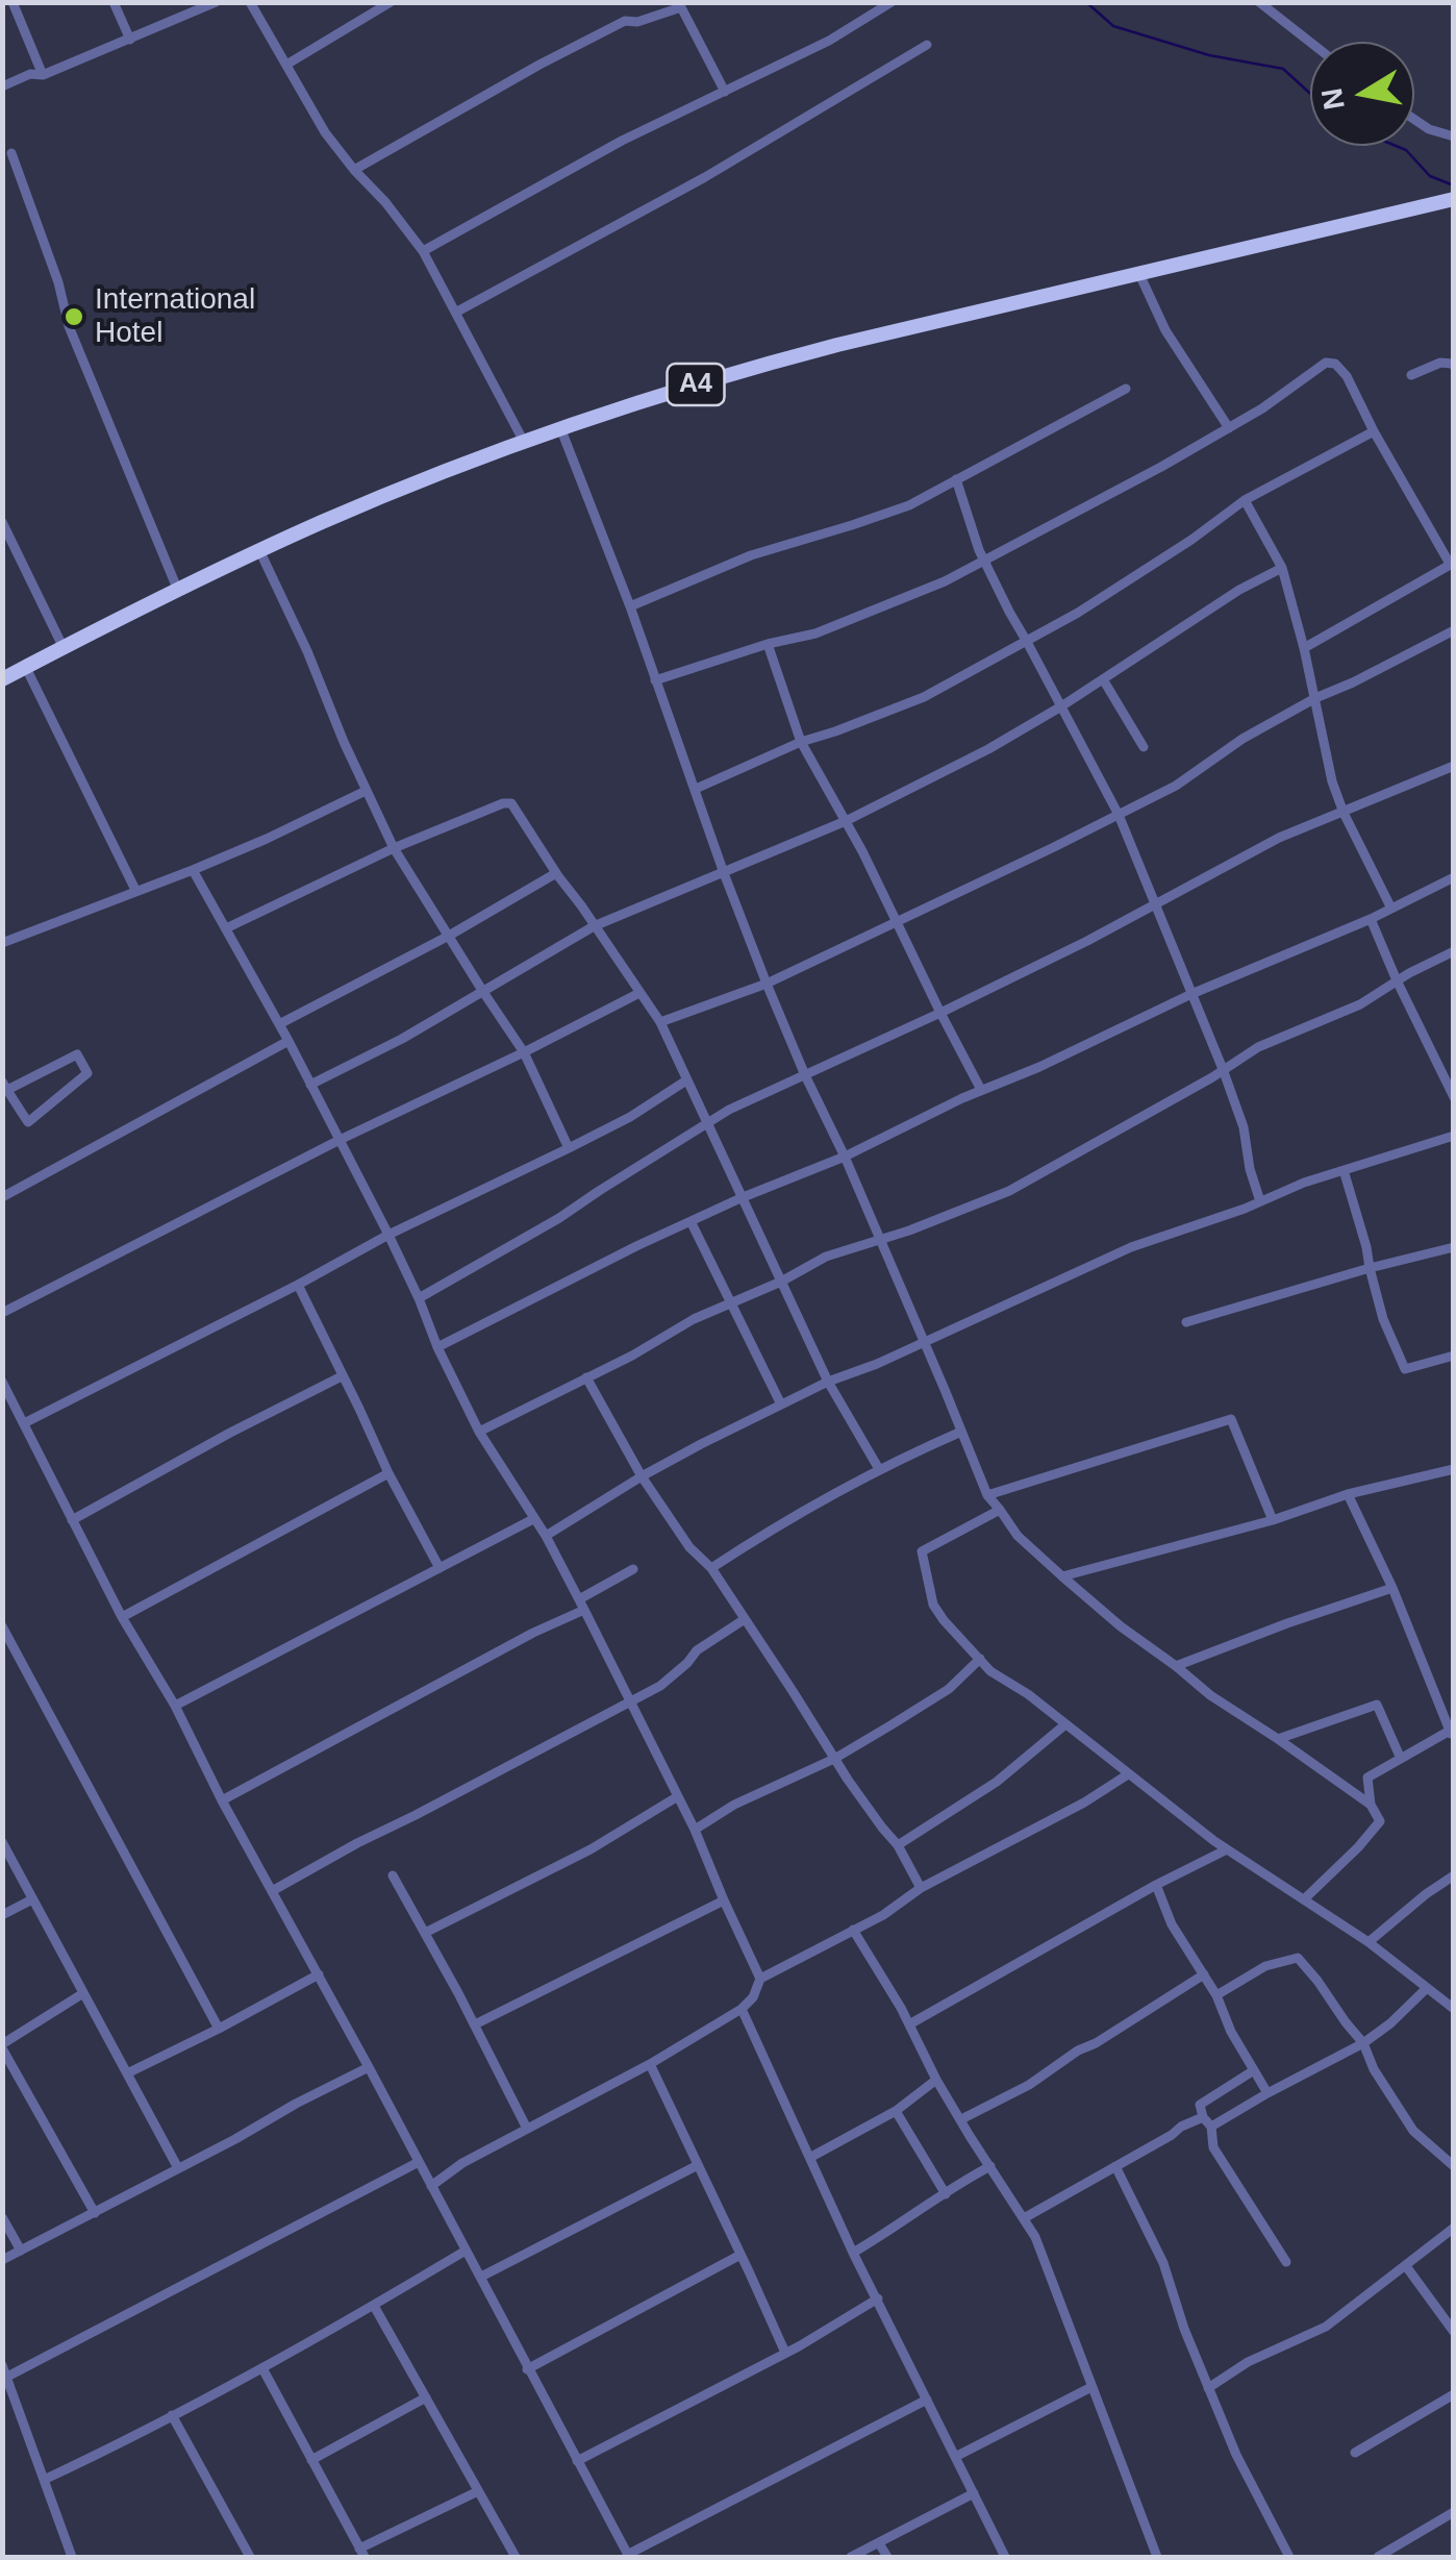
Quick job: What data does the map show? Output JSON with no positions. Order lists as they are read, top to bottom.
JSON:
{
  "streets": {
    "highway": ["A4"]
  },
  "places": ["International Hotel"],
  "north": "left"
}
